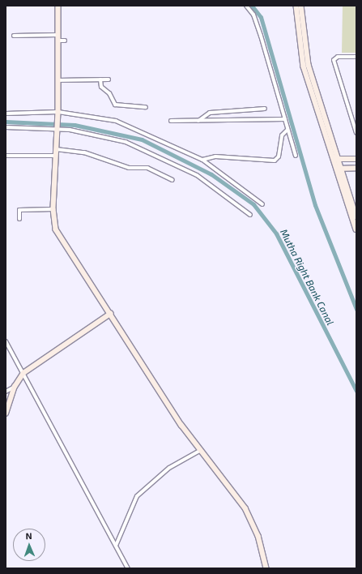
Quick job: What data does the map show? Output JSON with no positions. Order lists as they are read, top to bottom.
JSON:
{
  "water": ["Mutha Right Bank Canal"],
  "north": "top"
}
